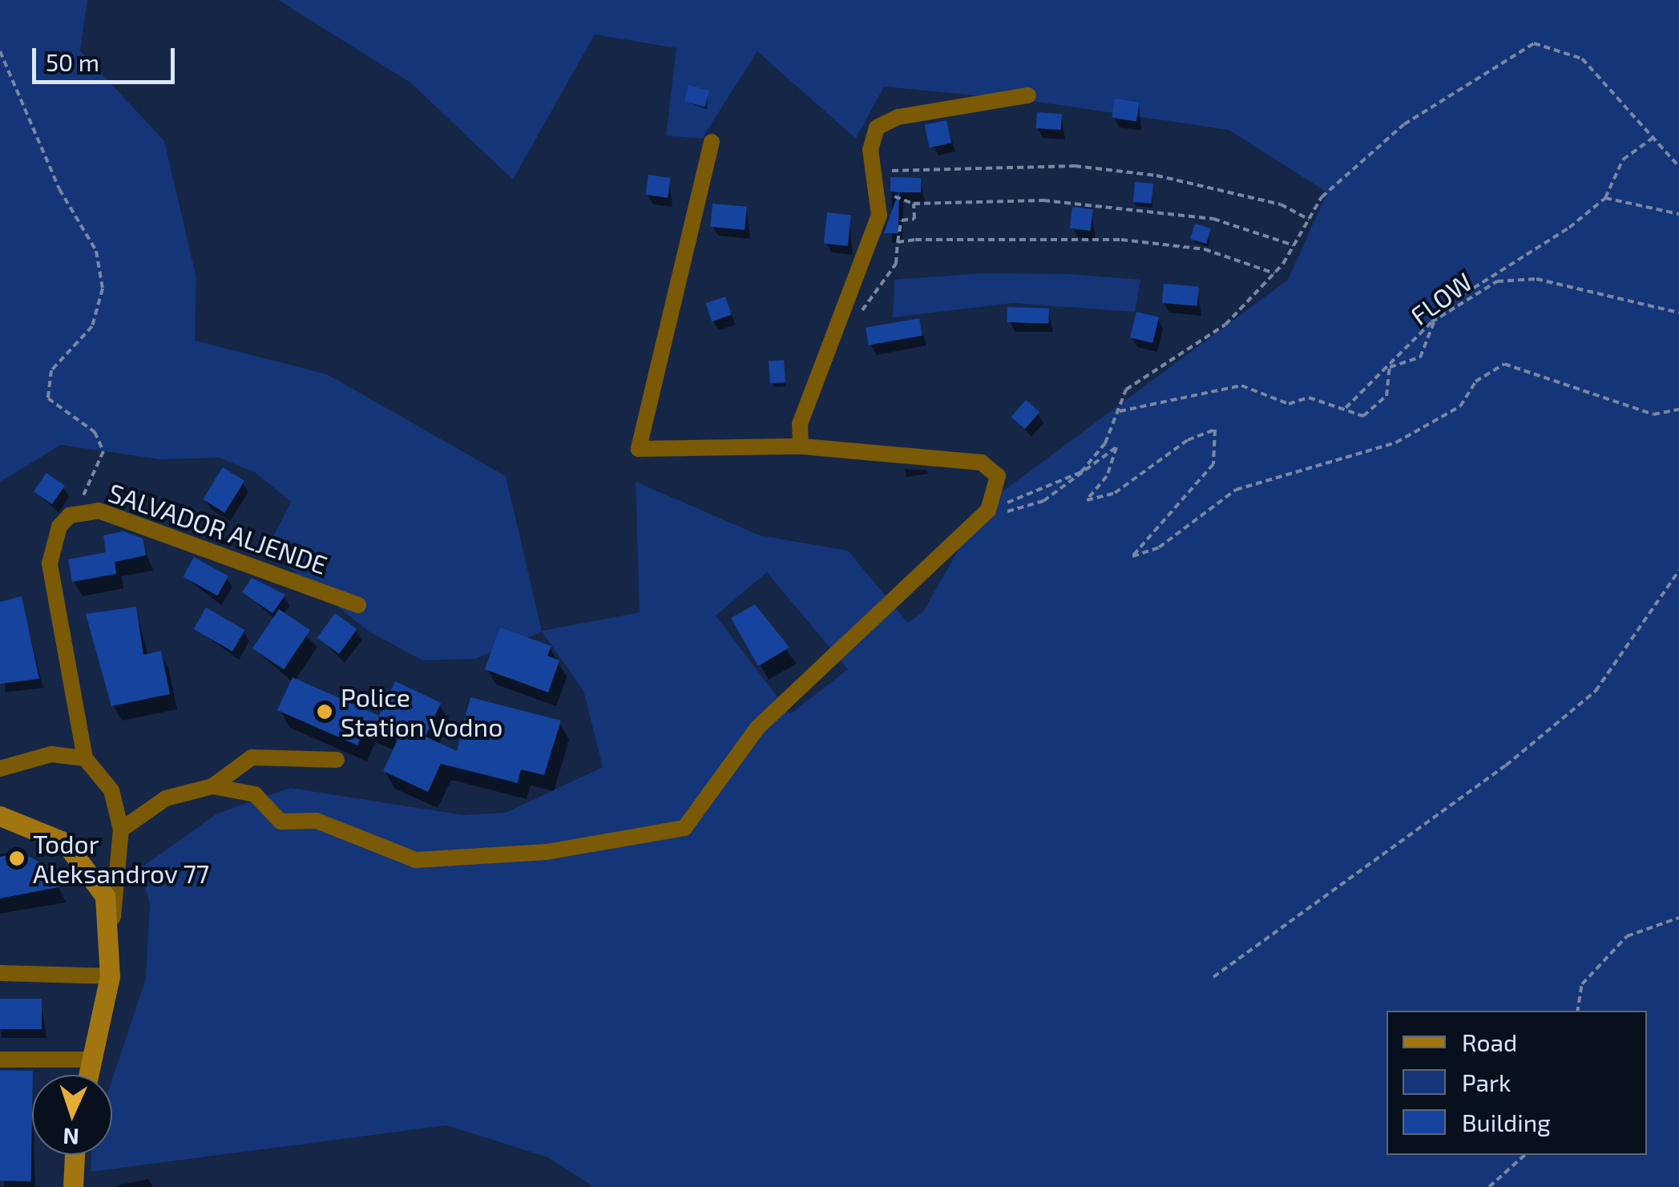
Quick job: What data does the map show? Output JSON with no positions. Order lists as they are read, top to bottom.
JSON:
{
  "streets": {
    "street": ["SALVADOR ALJENDE"],
    "path": ["FLOW"]
  },
  "places": ["Police Station Vodno", "Todor Aleksandrov 77"],
  "legend": ["Road", "Park", "Building"],
  "scale_bar": "50 m",
  "north": "bottom"
}
